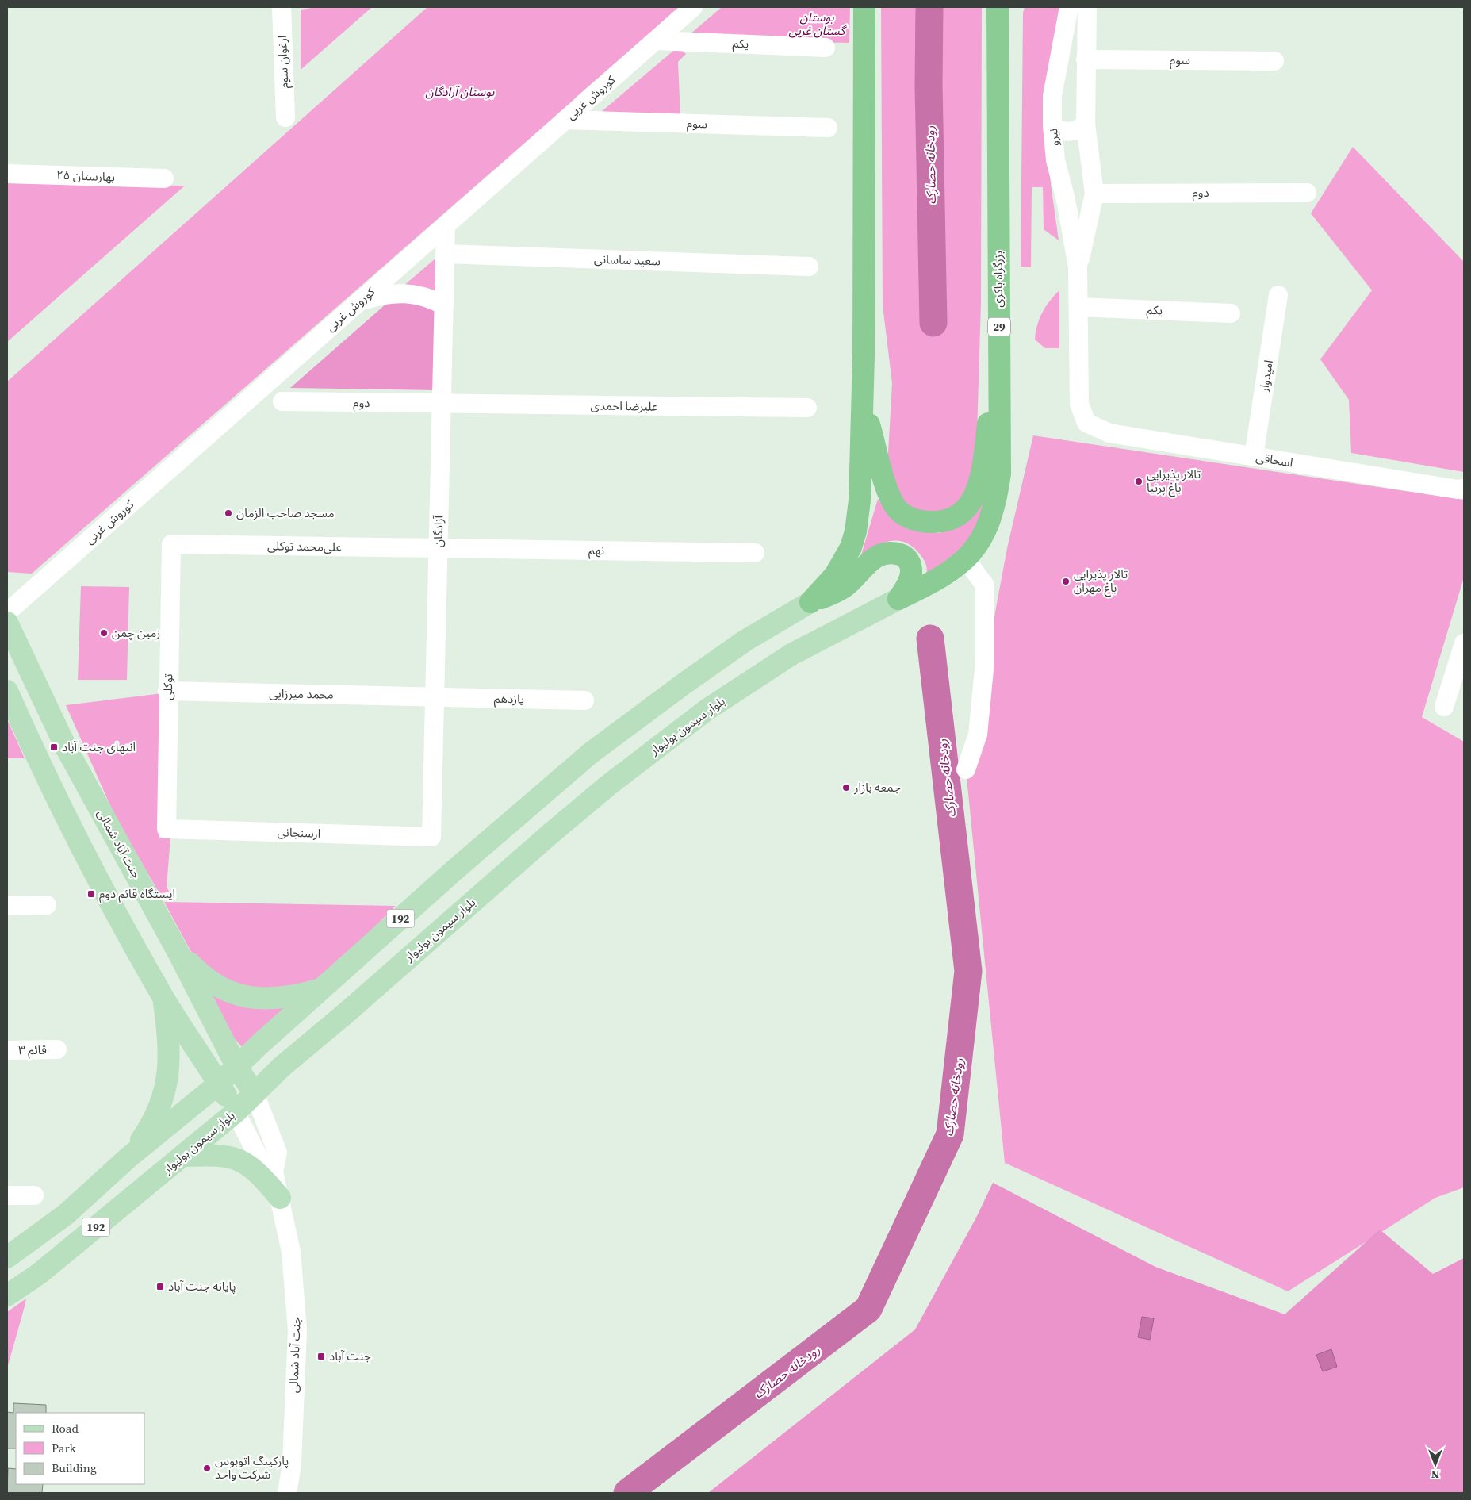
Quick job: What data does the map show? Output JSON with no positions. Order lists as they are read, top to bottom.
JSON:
{
  "streets": {
    "highway": ["بزرگراه باکری", "29"],
    "main road": ["بلوار سیمون بولیوار", "جنت آباد شمالی", "192"],
    "street": [
      "یکم",
      "سوم",
      "ارغوان سوم",
      "کوروش غربی",
      "نیرو",
      "بهارستان ۲۵",
      "دوم",
      "سعید ساسانی",
      "امیدوار",
      "علیرضا احمدی",
      "اسحاقی",
      "آزادگان",
      "علی‌محمد توکلی",
      "نهم",
      "توکلی",
      "محمد میرزایی",
      "یازدهم",
      "ارسنجانی",
      "قائم ۳"
    ]
  },
  "crossings": [
    ["یکم", "کوروش غربی"],
    ["یکم", "نیرو"],
    ["سوم", "کوروش غربی"],
    ["سوم", "نیرو"],
    ["کوروش غربی", "آزادگان"],
    ["نیرو", "دوم"],
    ["نیرو", "اسحاقی"],
    ["دوم", "علیرضا احمدی"],
    ["دوم", "آزادگان"],
    ["سعید ساسانی", "آزادگان"],
    ["بزرگراه باکری", "بلوار سیمون بولیوار"],
    ["امیدوار", "اسحاقی"],
    ["علیرضا احمدی", "آزادگان"],
    ["آزادگان", "علی‌محمد توکلی"],
    ["آزادگان", "نهم"],
    ["آزادگان", "محمد میرزایی"],
    ["آزادگان", "یازدهم"],
    ["آزادگان", "ارسنجانی"],
    ["علی‌محمد توکلی", "نهم"],
    ["علی‌محمد توکلی", "توکلی"],
    ["توکلی", "محمد میرزایی"],
    ["توکلی", "ارسنجانی"],
    ["محمد میرزایی", "یازدهم"],
    ["بلوار سیمون بولیوار", "جنت آباد شمالی"],
    ["جنت آباد شمالی", "192"]
  ],
  "water": ["رودخانه حصارک"],
  "parks": ["بوستان گستان غربی", "بوستان آزادگان"],
  "places": {
    "other": [
      "تالار پذیرایی باغ پرنیا",
      "مسجد صاحب الزمان",
      "تالار پذیرایی باغ مهران",
      "زمین چمن",
      "جمعه بازار",
      "پارکینگ اتوبوس شرکت واحد"
    ],
    "transit": [
      "انتهای جنت آباد",
      "ایستگاه قائم دوم",
      "پایانه جنت آباد",
      "جنت آباد"
    ]
  },
  "legend": ["Road", "Park", "Building"],
  "north": "bottom"
}
